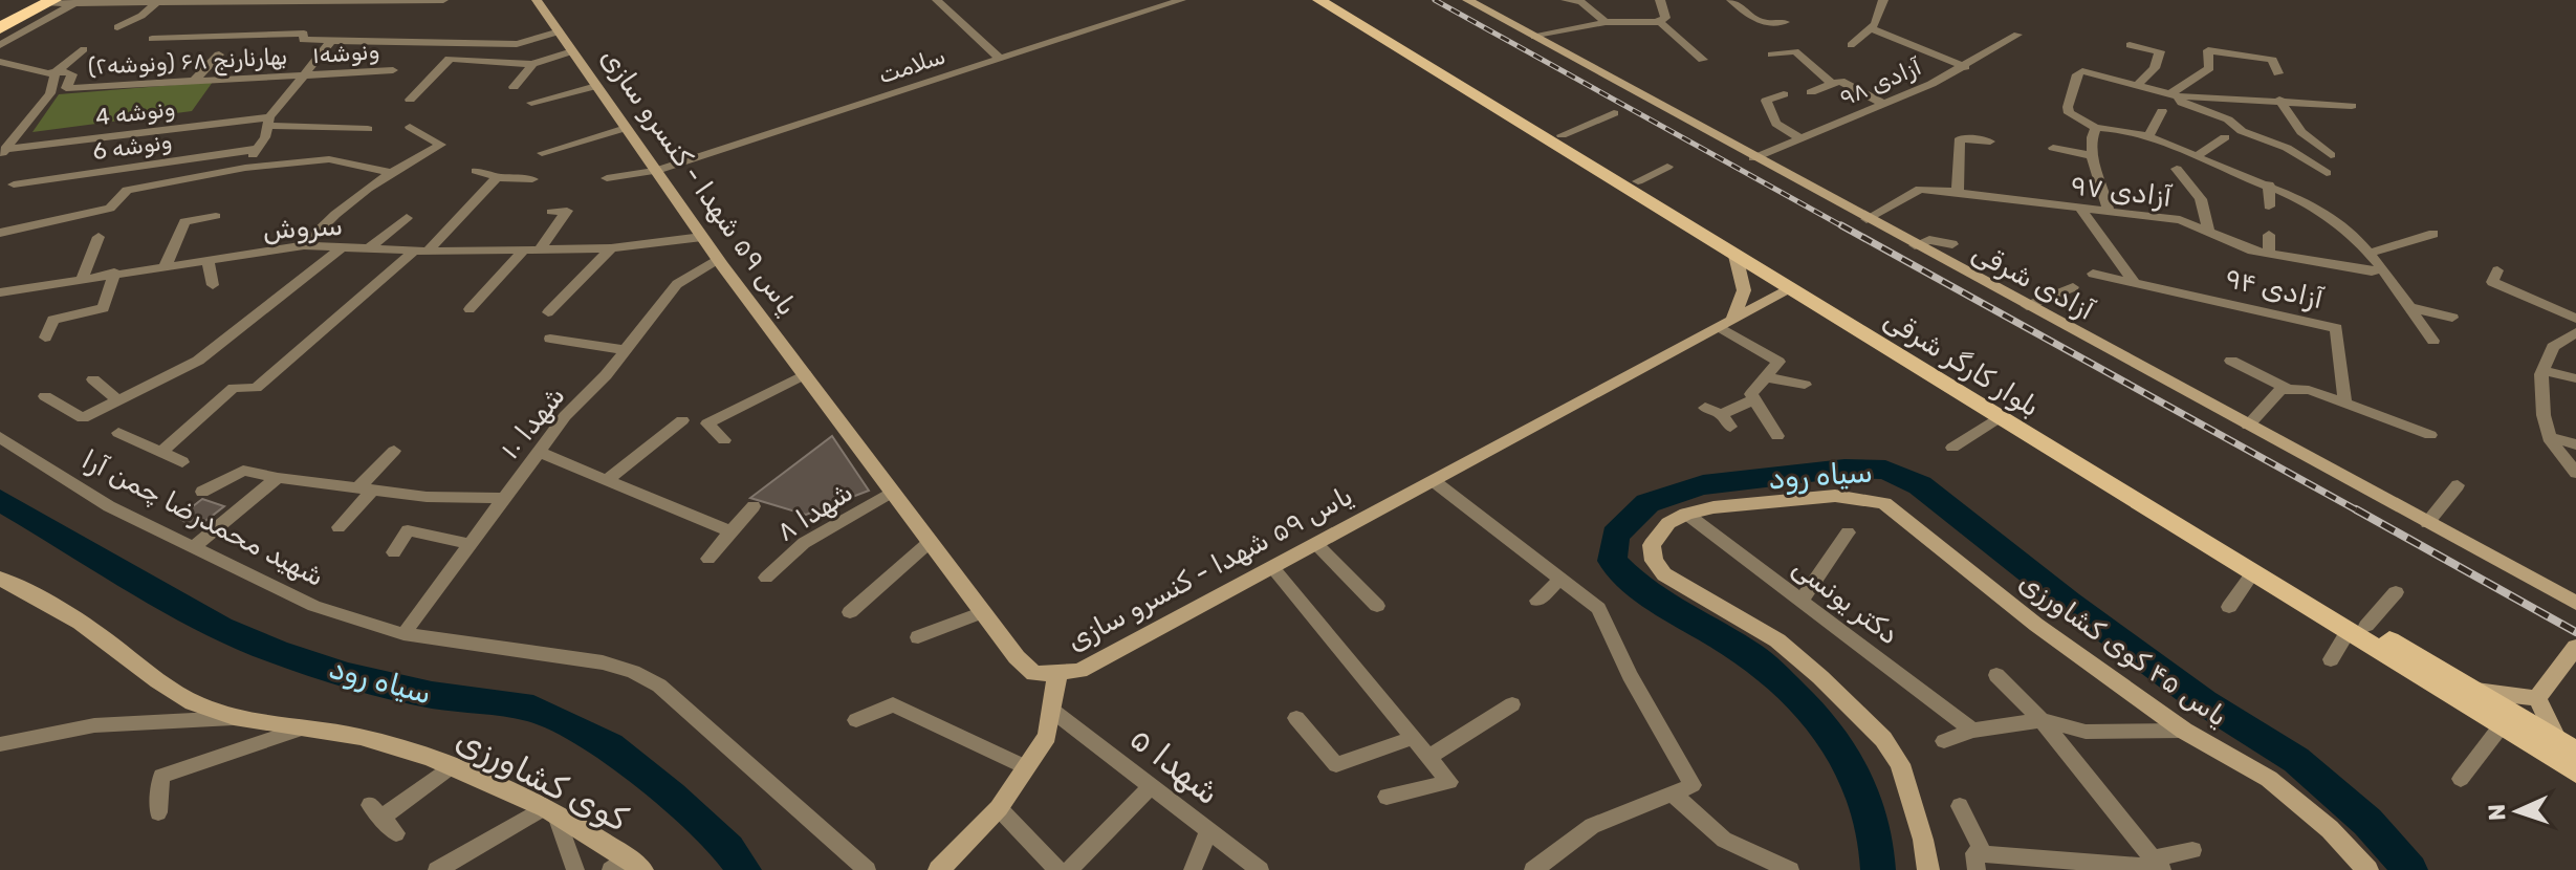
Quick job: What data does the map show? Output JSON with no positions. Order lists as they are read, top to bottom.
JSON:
{
  "streets": {
    "main road": ["بلوار کارگر شرقی"],
    "street": [
      "ونوشه۱",
      "بهارنارنج ۶۸ (ونوشه۲)",
      "سلامت",
      "آزادی ۹۸",
      "ونوشه 4",
      "ونوشه 6",
      "یاس ۵۹ شهدا - کنسرو سازی",
      "آزادی ۹۷",
      "سروش",
      "آزادی شرقی",
      "آزادی ۹۴",
      "شهدا ۱۰",
      "شهدا ۸",
      "شهید محمدرضا چمن آرا",
      "دکتر یونسی",
      "یاس ۴۵ کوی کشاورزی",
      "شهدا ۵",
      "کوی کشاورزی"
    ]
  },
  "crossings": [
    ["ونوشه۱", "بهارنارنج ۶۸ (ونوشه۲)"],
    ["سلامت", "یاس ۵۹ شهدا - کنسرو سازی"],
    ["آزادی ۹۸", "آزادی شرقی"],
    ["یاس ۵۹ شهدا - کنسرو سازی", "سروش"],
    ["یاس ۵۹ شهدا - کنسرو سازی", "بلوار کارگر شرقی"],
    ["یاس ۵۹ شهدا - کنسرو سازی", "شهدا ۱۰"],
    ["یاس ۵۹ شهدا - کنسرو سازی", "شهدا ۸"],
    ["آزادی ۹۷", "آزادی شرقی"],
    ["شهدا ۱۰", "شهید محمدرضا چمن آرا"],
    ["دکتر یونسی", "یاس ۴۵ کوی کشاورزی"]
  ],
  "water": ["سیاه رود"],
  "north": "left"
}
